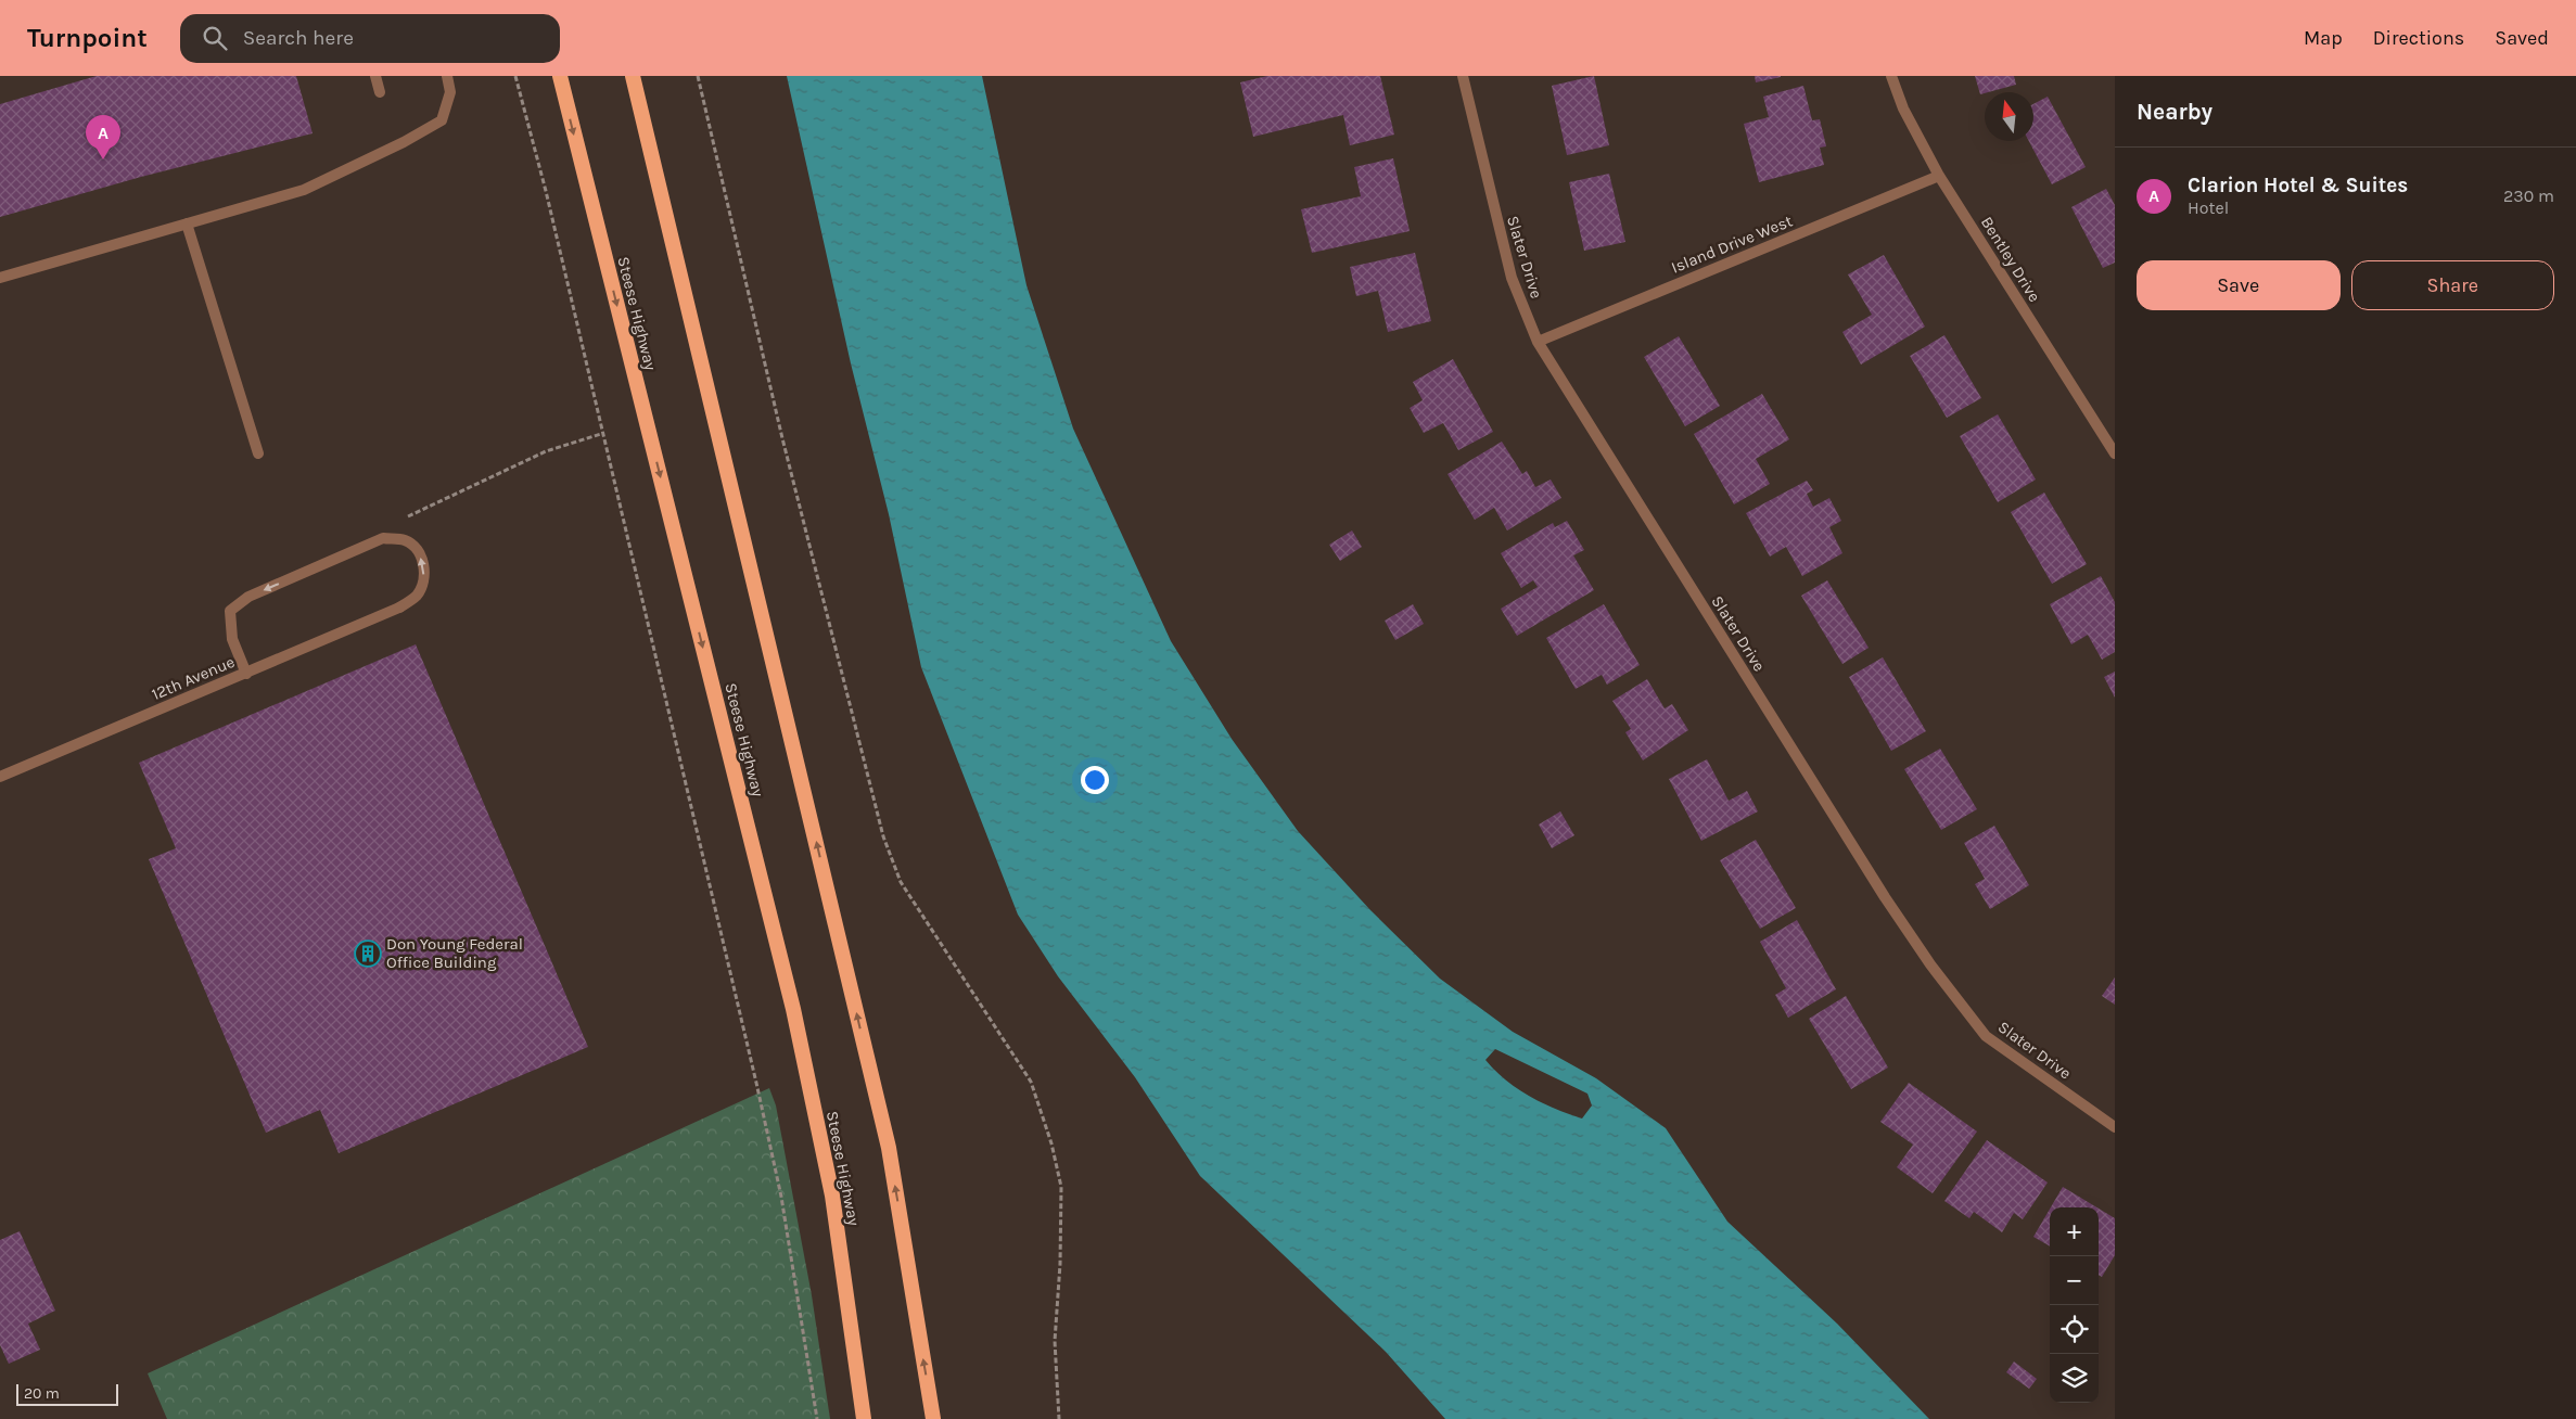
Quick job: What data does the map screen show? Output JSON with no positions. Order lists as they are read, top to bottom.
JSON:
{
  "streets": {
    "highway": ["Steese Highway"],
    "street": [
      "Island Drive West",
      "Slater Drive",
      "Bentley Drive",
      "12th Avenue"
    ]
  },
  "crossings": [
    ["Island Drive West", "Slater Drive"],
    ["Island Drive West", "Bentley Drive"]
  ],
  "places": {
    "building": ["Don Young Federal Office Building"]
  },
  "scale_bar": "20 m",
  "north": "top",
  "page": {
    "header": "Turnpoint",
    "search": "Search here",
    "nav": ["Map", "Directions", "Saved"],
    "heading": "Nearby",
    "pins": "A",
    "list": [
      {
        "mark": "A",
        "name": "Clarion Hotel & Suites",
        "note": "Hotel",
        "value": "230 m"
      }
    ],
    "buttons": ["Save", "Share"],
    "map_buttons": ["+", "−"],
    "scale": "20 m"
  }
}
